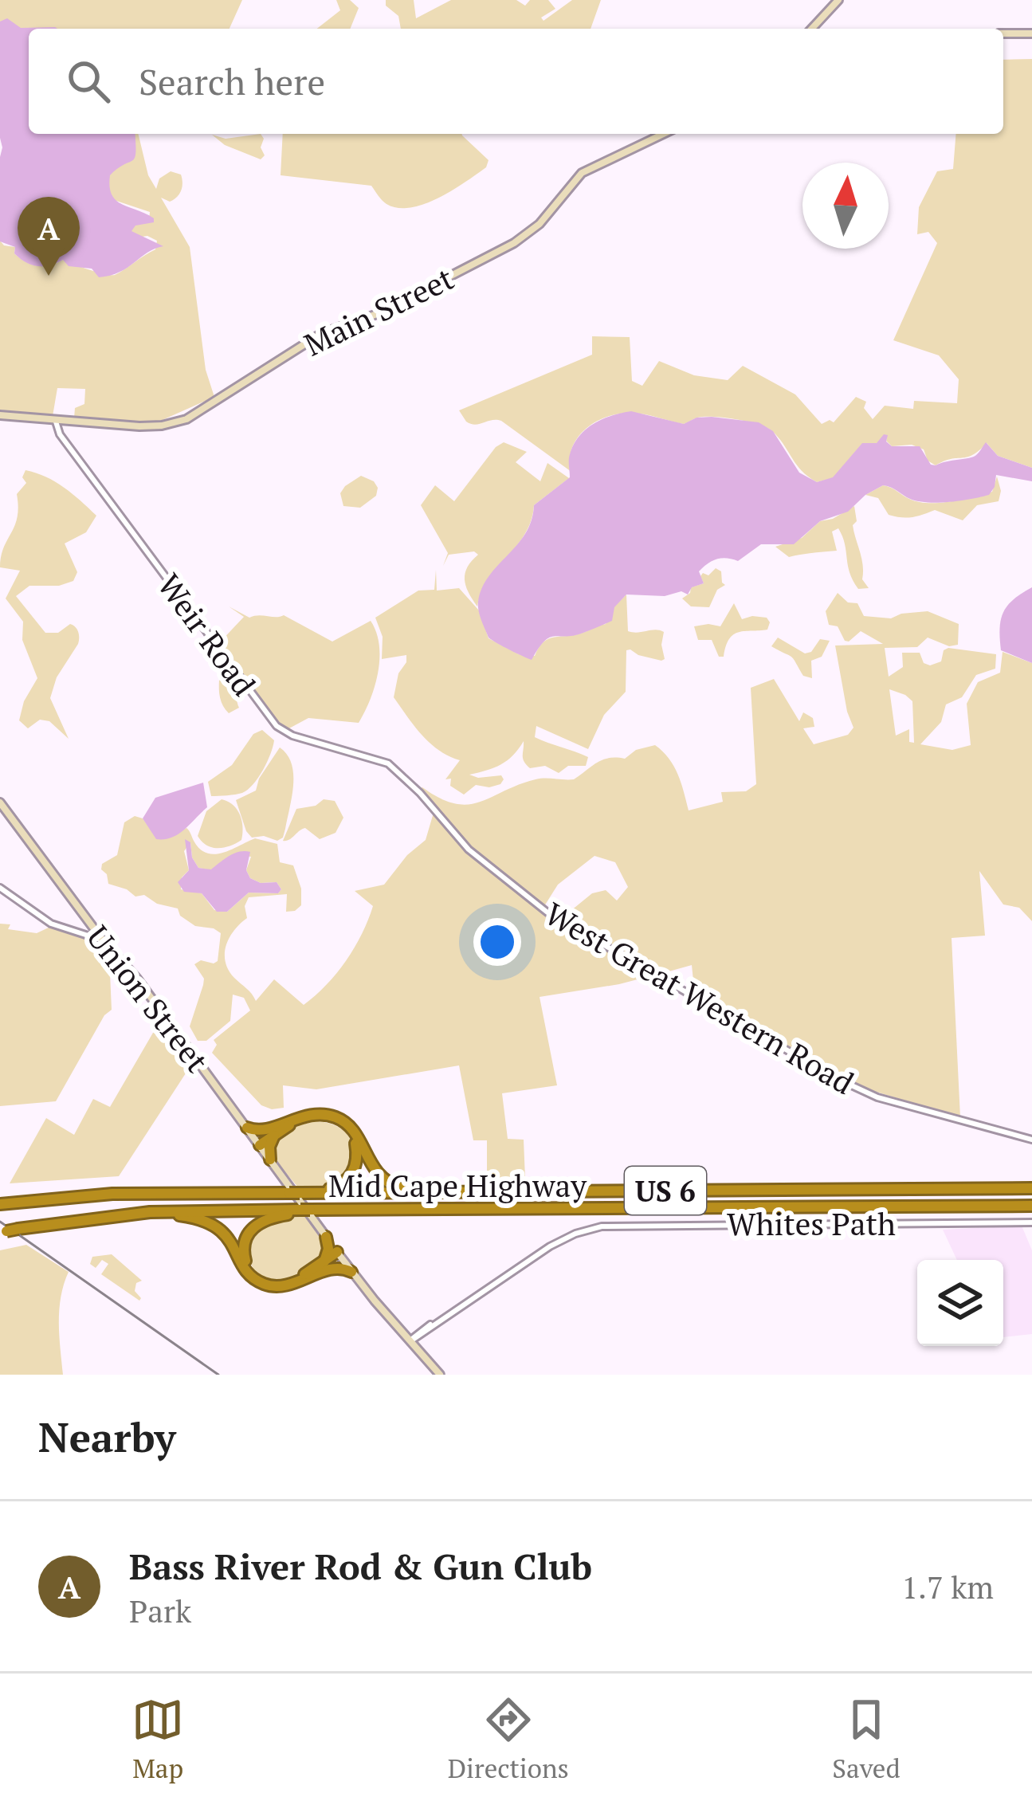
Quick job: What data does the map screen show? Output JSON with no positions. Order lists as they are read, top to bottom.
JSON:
{
  "streets": {
    "highway": ["Mid Cape Highway", "US 6"],
    "main road": ["Main Street", "Union Street"],
    "street": ["Weir Road", "West Great Western Road", "Whites Path"]
  },
  "crossings": [
    ["Main Street", "Weir Road"],
    ["Weir Road", "West Great Western Road"],
    ["Union Street", "Mid Cape Highway"],
    ["Union Street", "Whites Path"]
  ],
  "north": "top",
  "page": {
    "search": "Search here",
    "pins": "A",
    "heading": "Nearby",
    "list": [
      {
        "mark": "A",
        "name": "Bass River Rod & Gun Club",
        "note": "Park",
        "value": "1.7 km"
      }
    ],
    "nav": ["Map", "Directions", "Saved"]
  }
}
